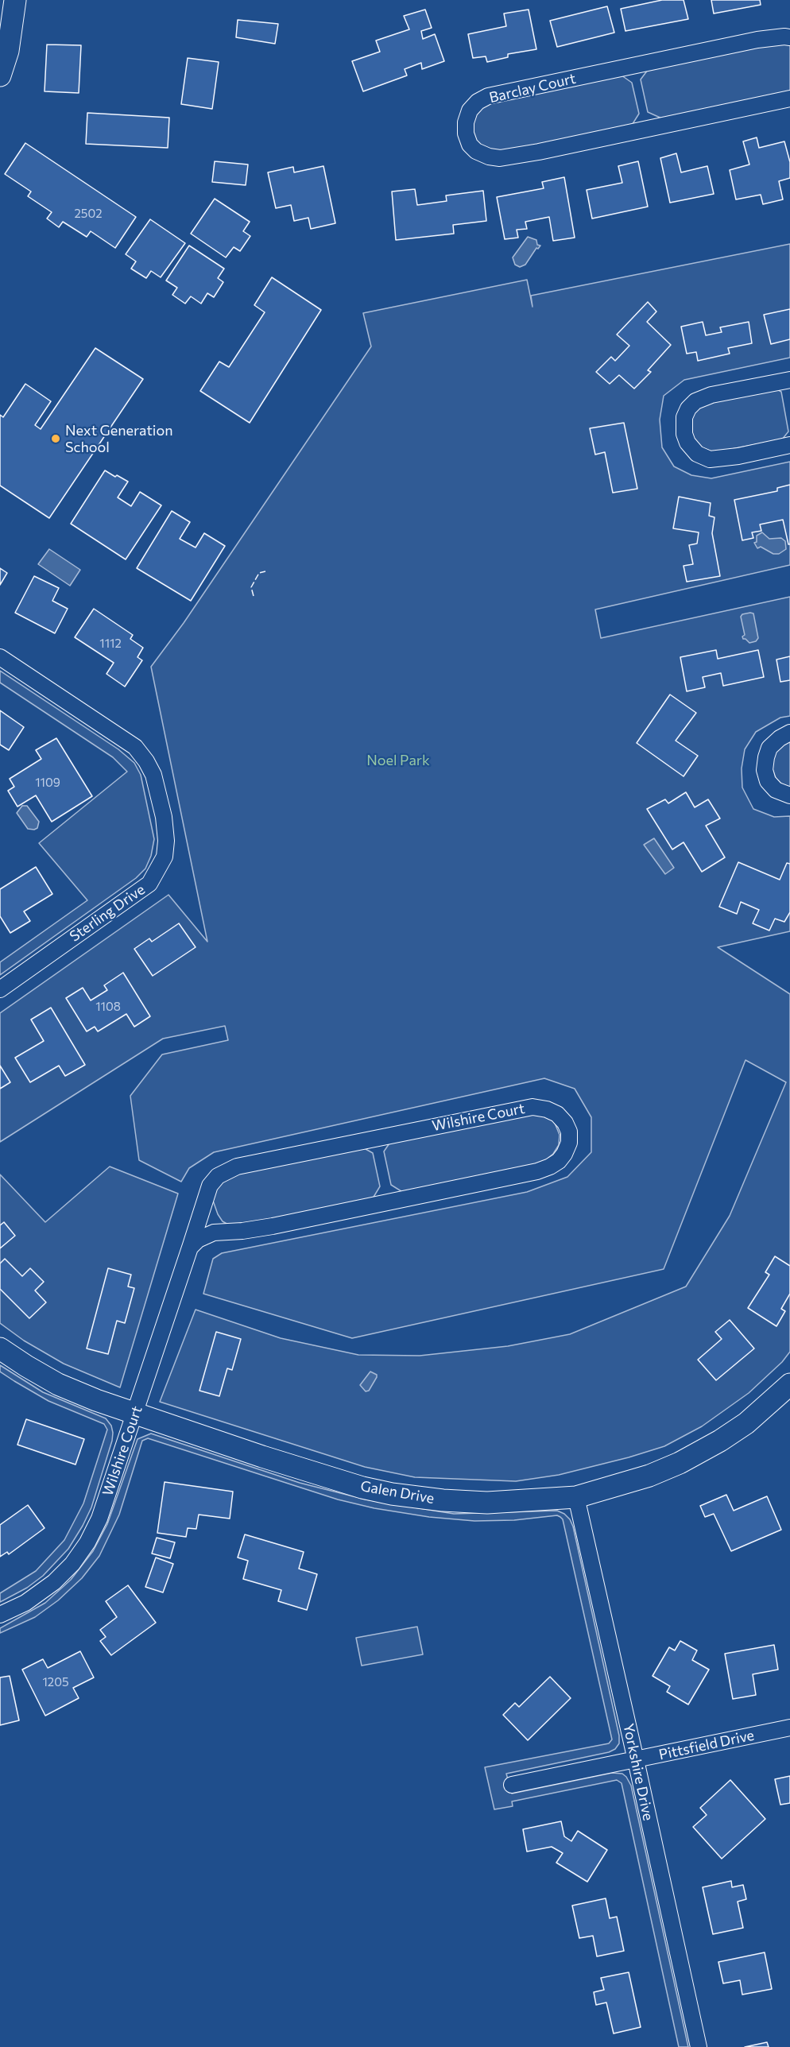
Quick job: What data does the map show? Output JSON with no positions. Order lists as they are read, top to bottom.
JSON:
{
  "streets": {
    "street": [
      "Barclay Court",
      "Sterling Drive",
      "Wilshire Court",
      "Galen Drive",
      "Pittsfield Drive",
      "Yorkshire Drive"
    ]
  },
  "crossings": [
    ["Wilshire Court", "Galen Drive"],
    ["Galen Drive", "Yorkshire Drive"],
    ["Pittsfield Drive", "Yorkshire Drive"]
  ],
  "parks": ["Noel Park"],
  "places": ["Next Generation School"],
  "house_numbers": [
    "2502",
    "1112",
    "1109",
    "1108",
    "1205"
  ]
}
